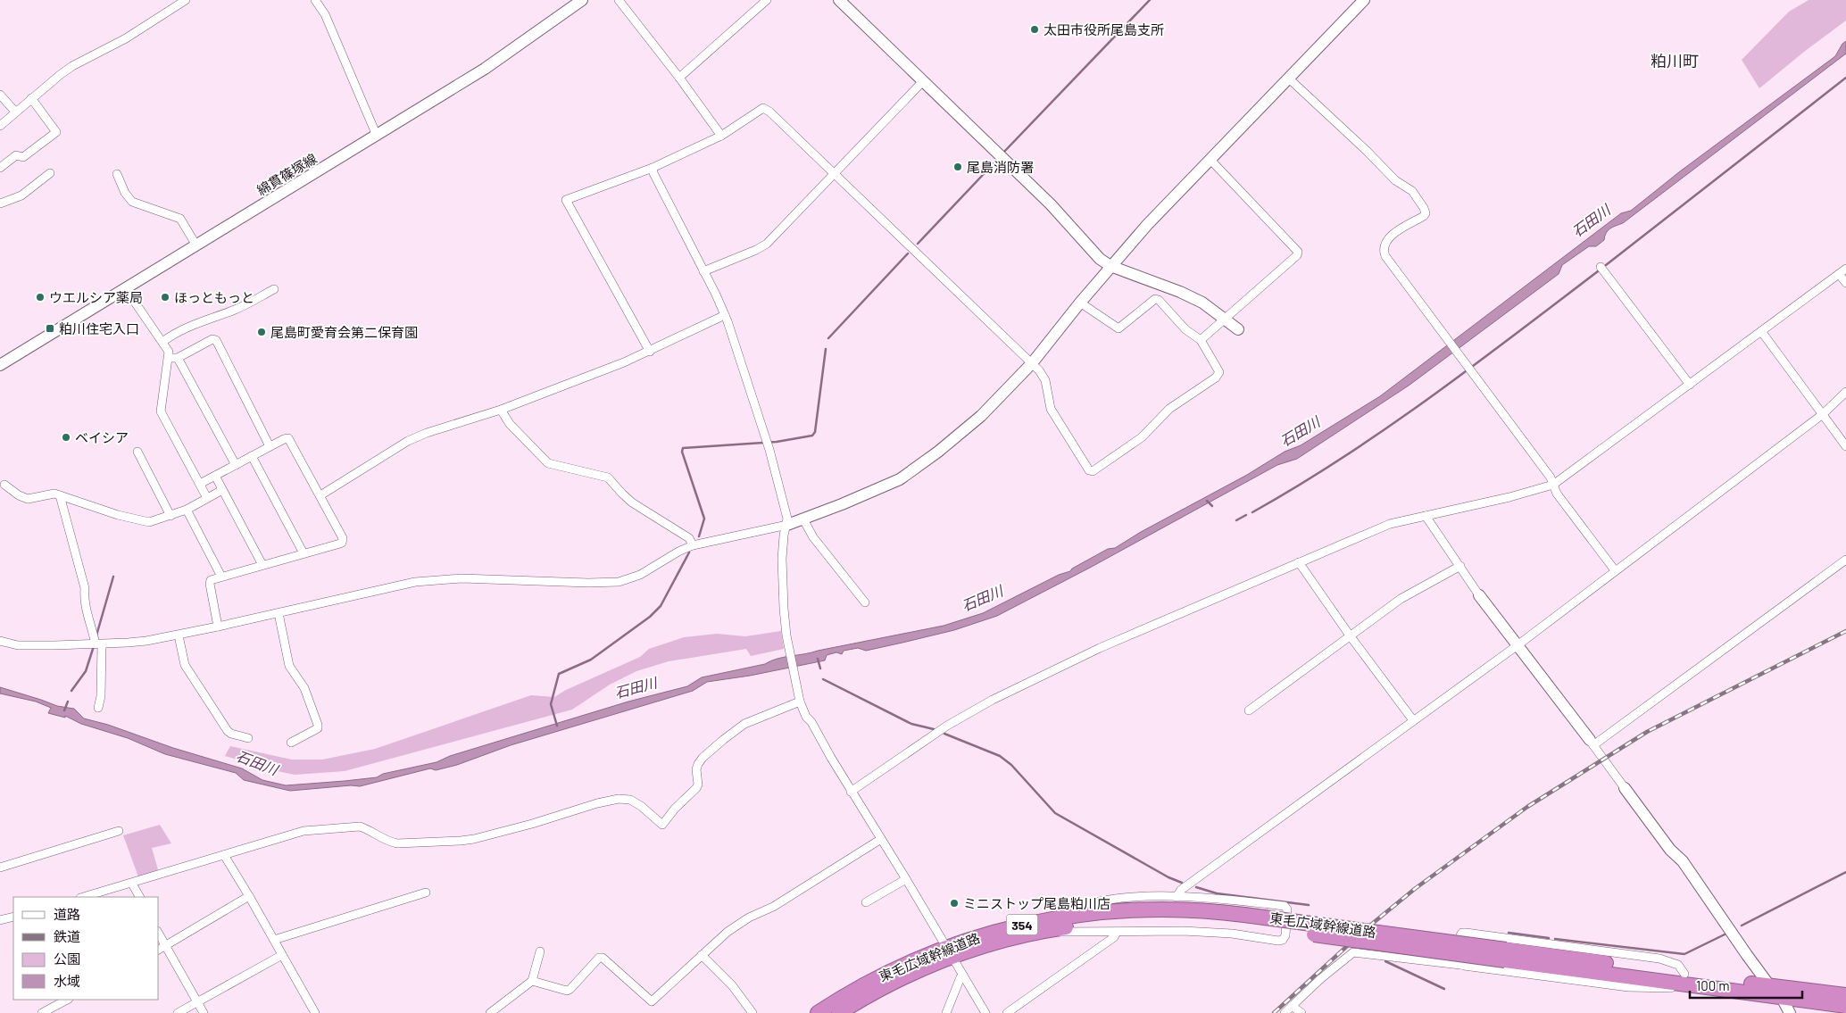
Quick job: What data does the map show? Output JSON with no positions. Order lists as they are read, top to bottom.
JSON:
{
  "streets": {
    "highway": ["354", "東毛広域幹線道路"],
    "street": ["綿貫篠塚線"]
  },
  "districts": ["粕川町"],
  "water": ["石田川"],
  "places": {
    "other": [
      "太田市役所尾島支所",
      "尾島消防署",
      "ウエルシア薬局",
      "ほっともっと",
      "尾島町愛育会第二保育園",
      "ベイシア",
      "ミニストップ尾島粕川店"
    ],
    "transit": ["粕川住宅入口"]
  },
  "legend": [
    "道路",
    "鉄道",
    "公園",
    "水域"
  ],
  "scale_bar": "100 m"
}
